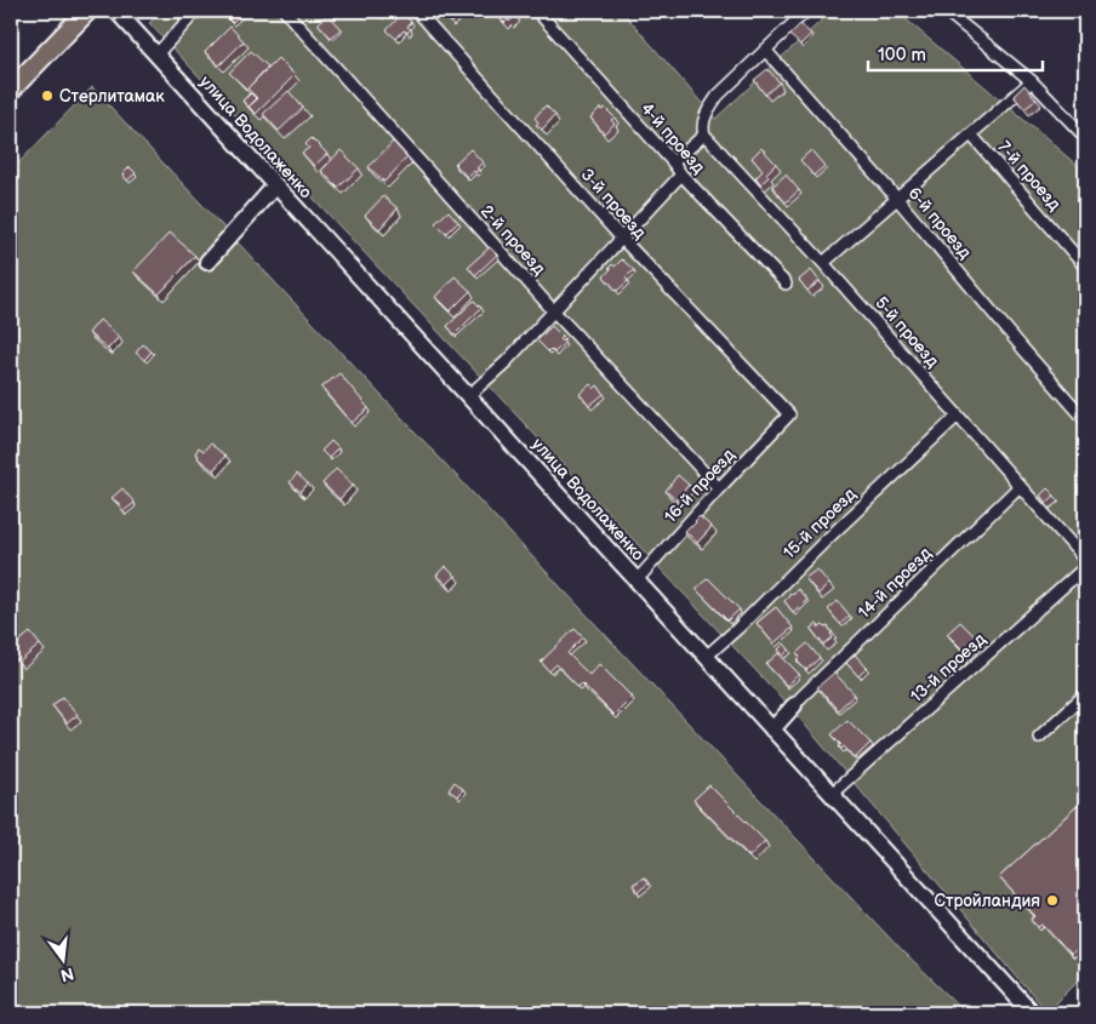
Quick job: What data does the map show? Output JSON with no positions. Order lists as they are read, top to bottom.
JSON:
{
  "streets": {
    "main road": ["улица Водолаженко"],
    "street": [
      "4-й проезд",
      "7-й проезд",
      "3-й проезд",
      "6-й проезд",
      "2-й проезд",
      "5-й проезд",
      "16-й проезд",
      "15-й проезд",
      "14-й проезд",
      "13-й проезд"
    ]
  },
  "crossings": [
    ["улица Водолаженко", "16-й проезд"],
    ["улица Водолаженко", "15-й проезд"],
    ["улица Водолаженко", "13-й проезд"],
    ["3-й проезд", "16-й проезд"],
    ["2-й проезд", "16-й проезд"],
    ["5-й проезд", "15-й проезд"],
    ["5-й проезд", "14-й проезд"]
  ],
  "places": ["Стерлитамак", "Стройландия"],
  "scale_bar": "100 m",
  "north": "bottom"
}
